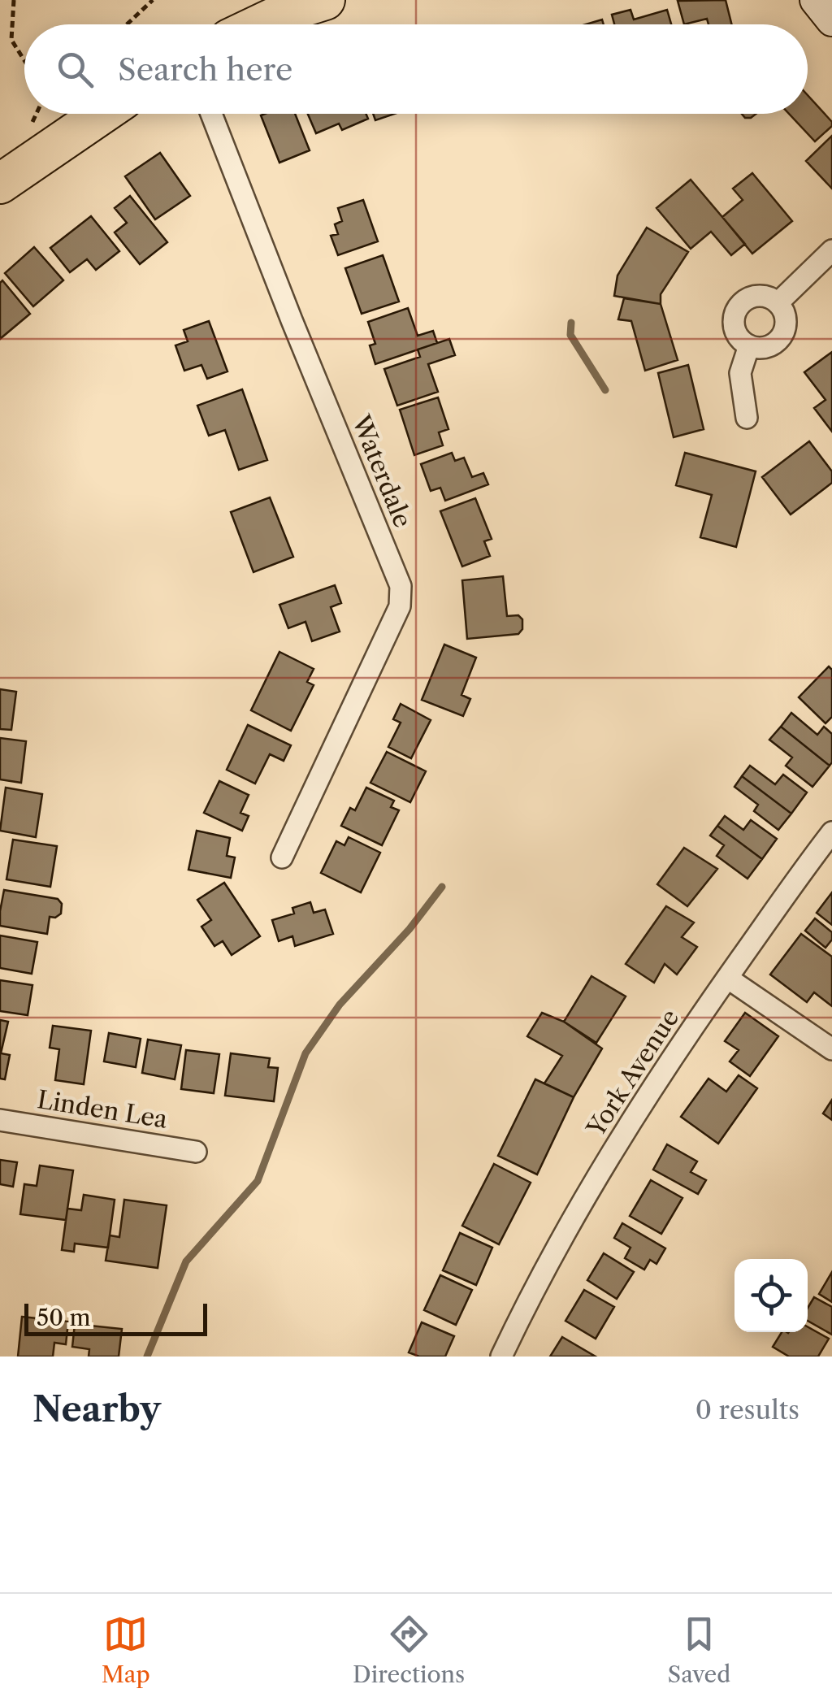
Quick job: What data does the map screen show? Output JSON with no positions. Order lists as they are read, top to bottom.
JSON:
{
  "streets": {
    "street": ["Waterdale", "York Avenue", "Linden Lea"]
  },
  "scale_bar": "50 m",
  "page": {
    "search": "Search here",
    "scale": "50 m",
    "heading": ["Nearby", "0 results"],
    "nav": ["Map", "Directions", "Saved"]
  }
}
